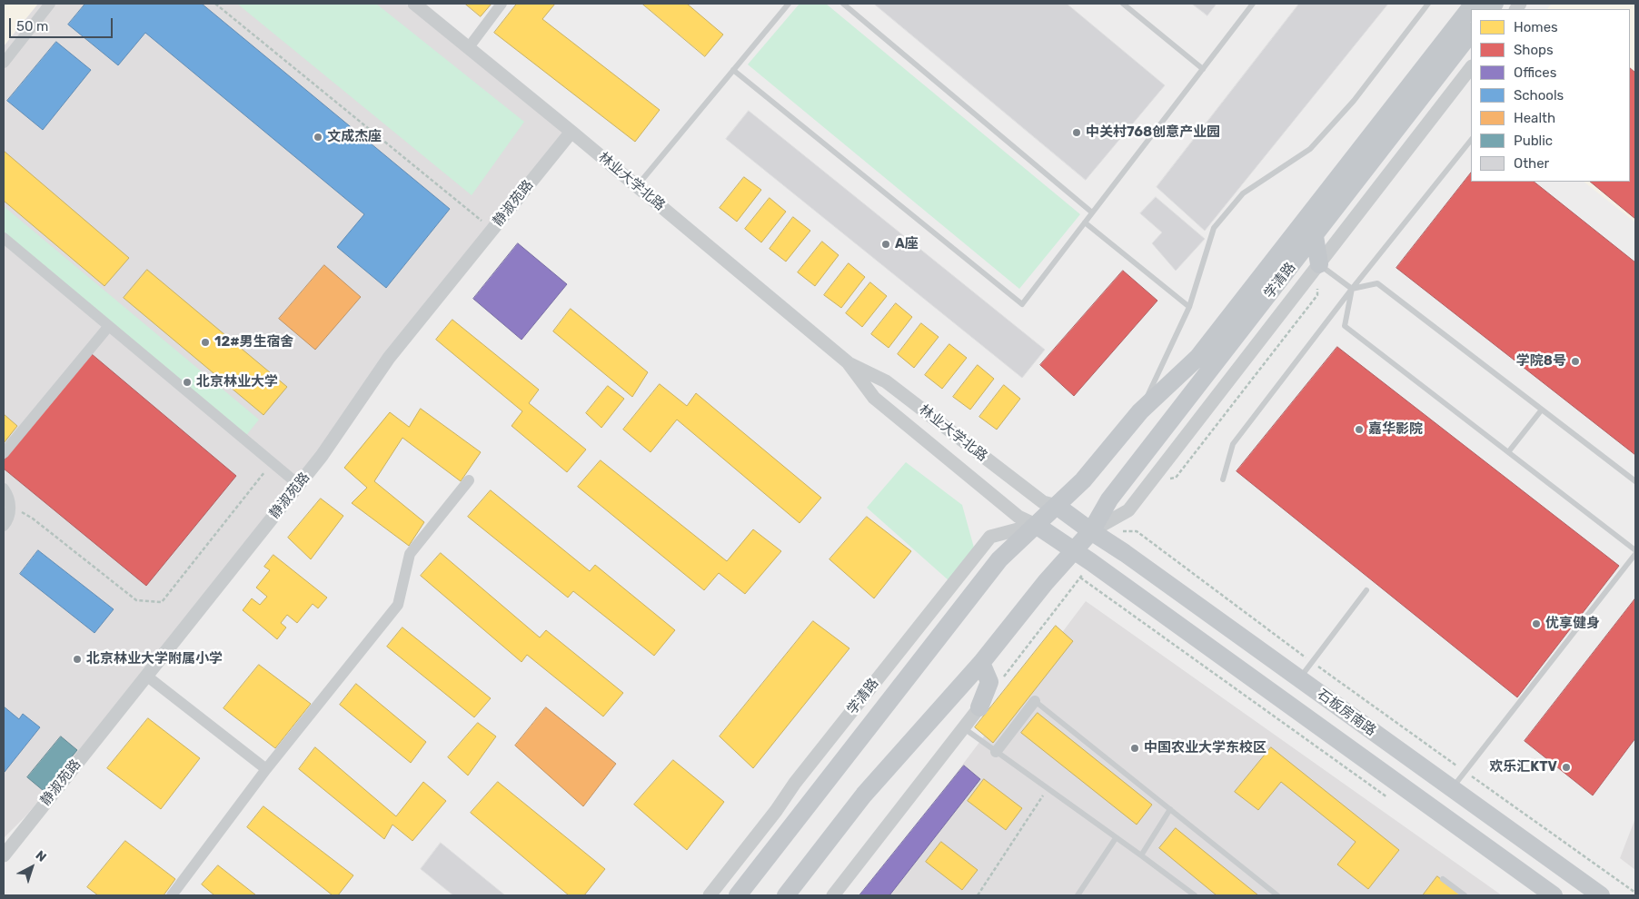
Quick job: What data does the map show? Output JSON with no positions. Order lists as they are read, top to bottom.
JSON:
{
  "streets": {
    "main road": ["学清路", "石板房南路"],
    "street": ["林业大学北路", "静淑苑路"]
  },
  "crossings": [
    ["林业大学北路", "静淑苑路"],
    ["林业大学北路", "学清路"],
    ["林业大学北路", "石板房南路"],
    ["学清路", "石板房南路"]
  ],
  "places": [
    "中关村768创意产业园",
    "文成杰座",
    "A座",
    "12#男生宿舍",
    "学院8号",
    "北京林业大学",
    "嘉华影院",
    "优享健身",
    "北京林业大学附属小学",
    "中国农业大学东校区",
    "欢乐汇KTV"
  ],
  "legend": [
    "Homes",
    "Shops",
    "Offices",
    "Schools",
    "Health",
    "Public",
    "Other"
  ],
  "scale_bar": "50 m",
  "north": "top right"
}
